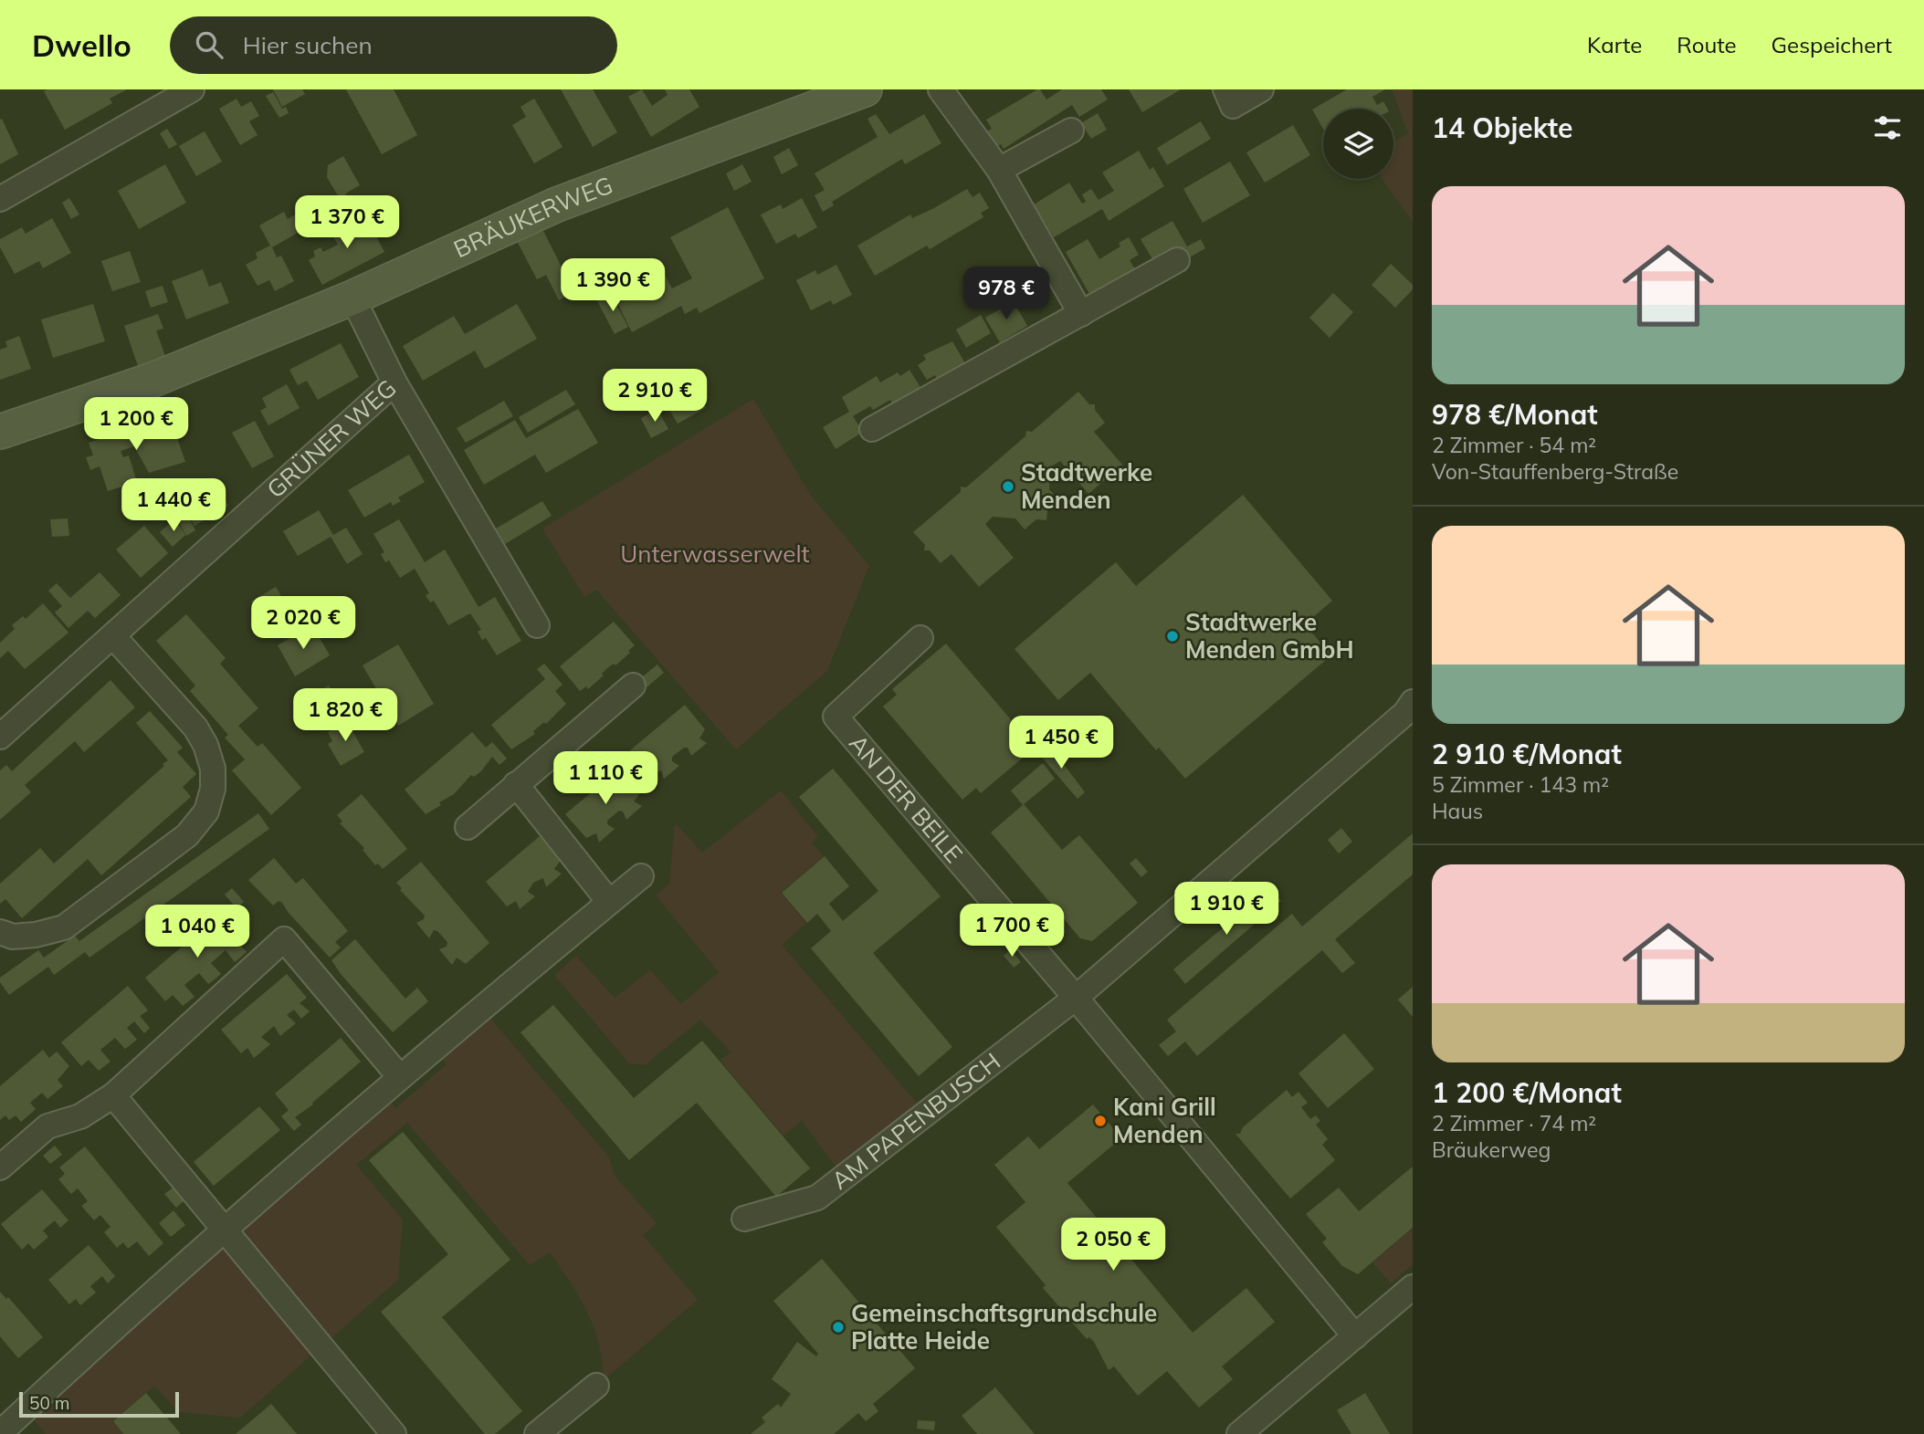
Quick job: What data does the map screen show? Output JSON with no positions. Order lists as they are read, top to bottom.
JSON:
{
  "streets": {
    "main road": ["BRÄUKERWEG"],
    "street": ["GRÜNER WEG", "AN DER BEILE", "AM PAPENBUSCH"]
  },
  "crossings": [
    ["BRÄUKERWEG", "GRÜNER WEG"],
    ["AN DER BEILE", "AM PAPENBUSCH"]
  ],
  "parks": ["Unterwasserwelt"],
  "places": [
    "Stadtwerke Menden",
    "Stadtwerke Menden GmbH",
    "Kani Grill Menden",
    "Gemeinschaftsgrundschule Platte Heide"
  ],
  "scale_bar": "50 m",
  "page": {
    "header": "Dwello",
    "search": "Hier suchen",
    "nav": ["Karte", "Route", "Gespeichert"],
    "heading": "14 Objekte",
    "list": [
      {
        "name": "978 €/Monat",
        "note": "2 Zimmer · 54 m² · Von-Stauffenberg-Straße"
      },
      {
        "name": "2 910 €/Monat",
        "note": "5 Zimmer · 143 m² · Haus"
      },
      {
        "name": "1 200 €/Monat",
        "note": "2 Zimmer · 74 m² · Bräukerweg"
      }
    ],
    "price": [
      "1 370 €",
      "1 390 €",
      "978 €",
      "2 910 €",
      "1 200 €",
      "1 440 €",
      "2 020 €",
      "1 820 €",
      "1 450 €",
      "1 110 €",
      "1 910 €",
      "1 700 €",
      "1 040 €",
      "2 050 €"
    ],
    "scale": "50 m"
  }
}
